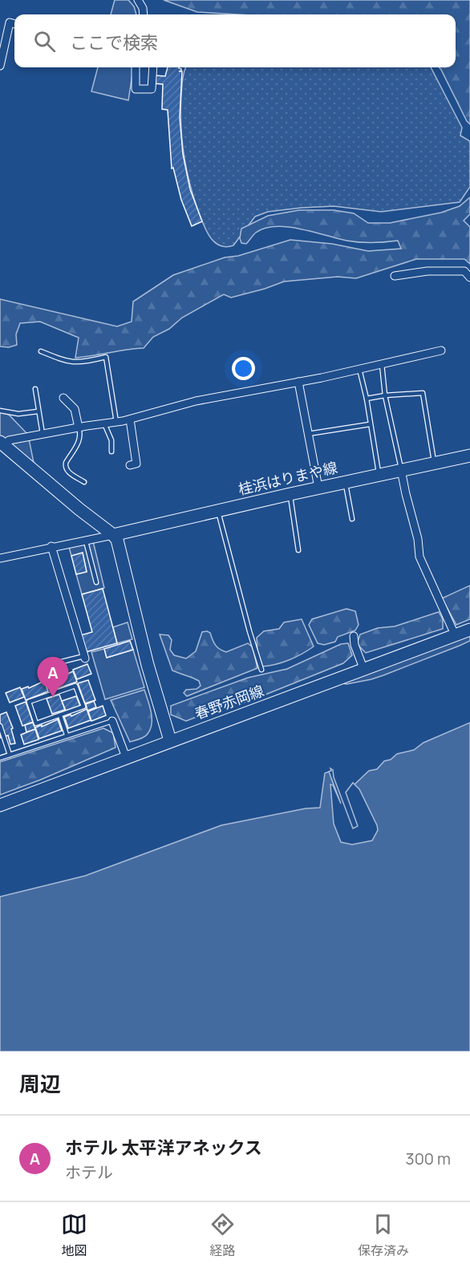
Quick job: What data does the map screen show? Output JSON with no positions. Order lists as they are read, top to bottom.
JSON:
{
  "streets": {
    "main road": ["桂浜はりまや線", "春野赤岡線"]
  },
  "page": {
    "search": "ここで検索",
    "pins": "A",
    "heading": "周辺",
    "list": [
      {
        "mark": "A",
        "name": "ホテル 太平洋アネックス",
        "note": "ホテル",
        "value": "300 m"
      }
    ],
    "nav": ["地図", "経路", "保存済み"]
  }
}
